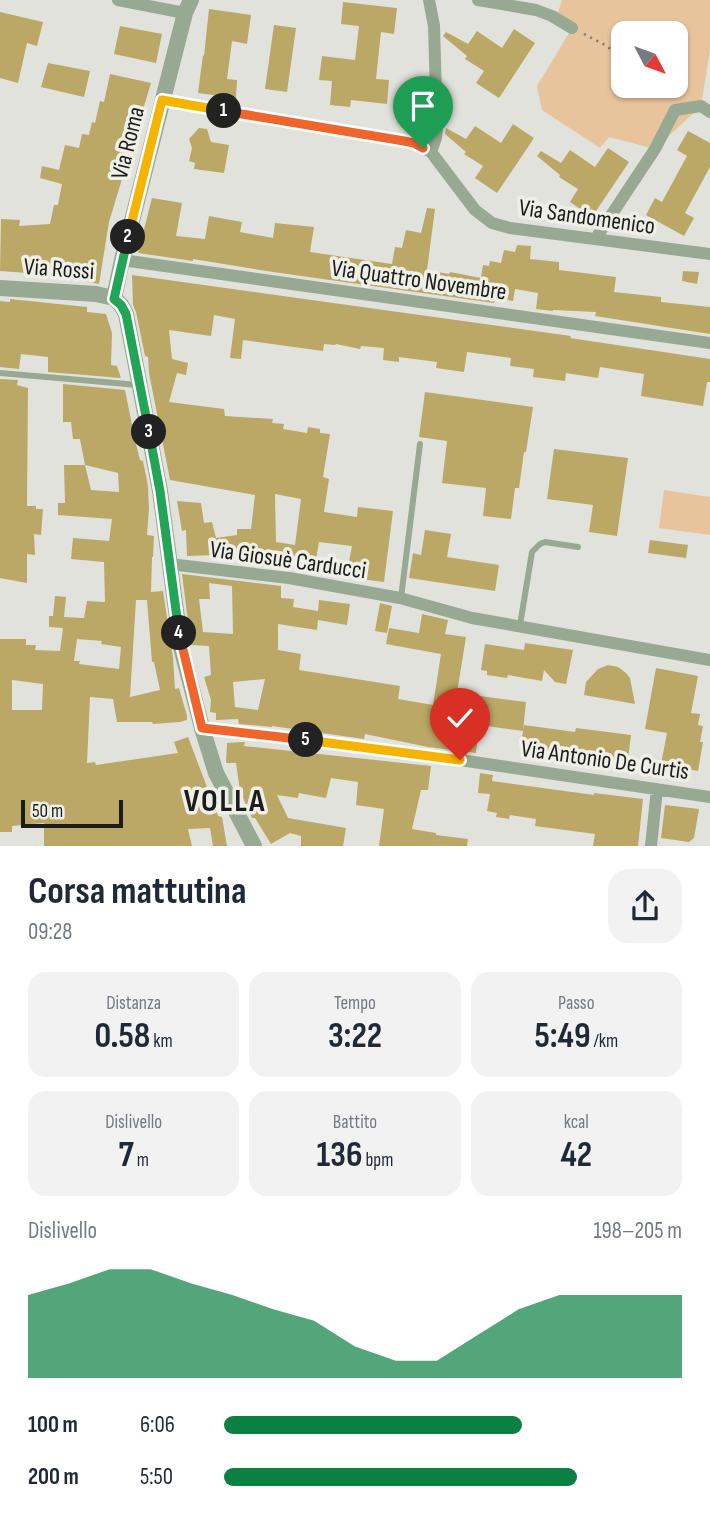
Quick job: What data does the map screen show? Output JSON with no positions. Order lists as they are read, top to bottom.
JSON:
{
  "streets": {
    "street": [
      "Via Roma",
      "Via Sandomenico",
      "Via Rossi",
      "Via Quattro Novembre",
      "Via Giosuè Carducci",
      "Via Antonio De Curtis"
    ]
  },
  "crossings": [
    ["Via Roma", "Via Rossi"],
    ["Via Roma", "Via Quattro Novembre"]
  ],
  "districts": ["VOLLA"],
  "scale_bar": "50 m",
  "north": "bottom right",
  "page": {
    "pins": [
      "1",
      "2",
      "3",
      "4",
      "5"
    ],
    "scale": "50 m",
    "heading": ["Corsa mattutina", "09:28"],
    "stats": [
      ["Distanza", "0.58 km"],
      ["Tempo", "3:22"],
      ["Passo", "5:49 /km"],
      ["Dislivello", "7 m"],
      ["Battito", "136 bpm"],
      ["kcal", "42"]
    ],
    "chart": ["Dislivello", "198–205 m"],
    "list": [
      {
        "name": "100 m",
        "note": "6:06"
      },
      {
        "name": "200 m",
        "note": "5:50"
      }
    ]
  }
}
